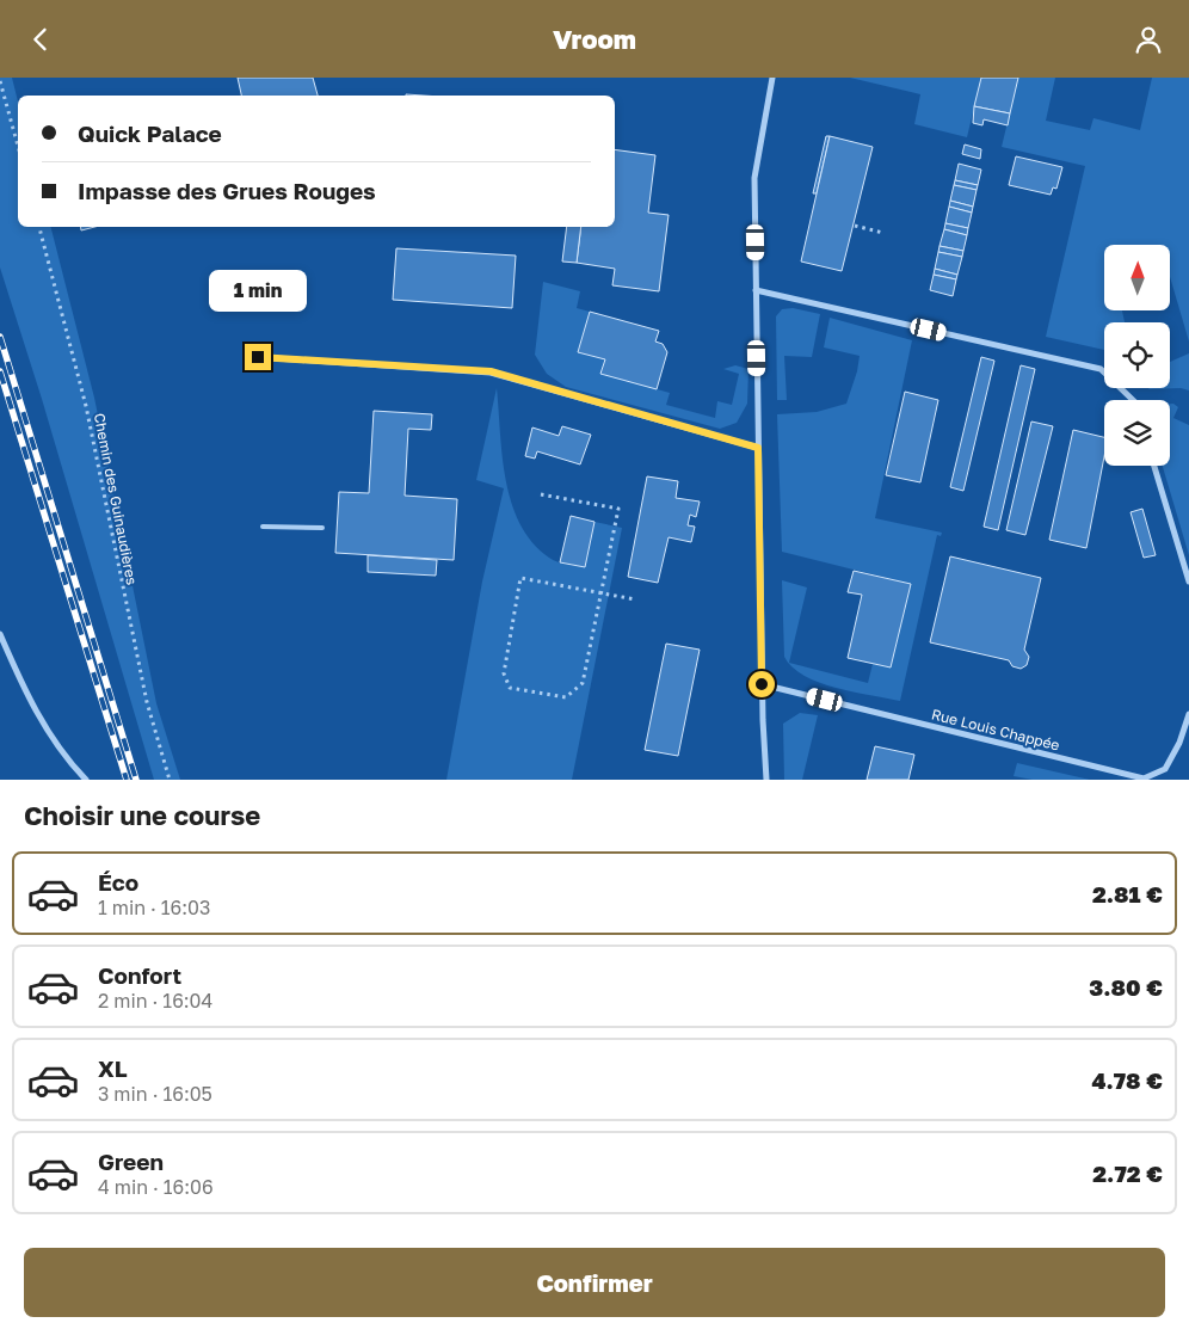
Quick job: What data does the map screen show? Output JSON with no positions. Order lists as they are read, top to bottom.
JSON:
{
  "streets": {
    "street": ["Rue Louis Chappée"],
    "path": ["Chemin des Guinaudières"]
  },
  "north": "top",
  "page": {
    "header": "Vroom",
    "banner": ["Quick Palace", "Impasse des Grues Rouges"],
    "bubble": "1 min",
    "heading": "Choisir une course",
    "list": [
      {
        "name": "Éco",
        "note": "1 min · 16:03",
        "value": "2.81 €"
      },
      {
        "name": "Confort",
        "note": "2 min · 16:04",
        "value": "3.80 €"
      },
      {
        "name": "XL",
        "note": "3 min · 16:05",
        "value": "4.78 €"
      },
      {
        "name": "Green",
        "note": "4 min · 16:06",
        "value": "2.72 €"
      }
    ],
    "buttons": "Confirmer"
  }
}
